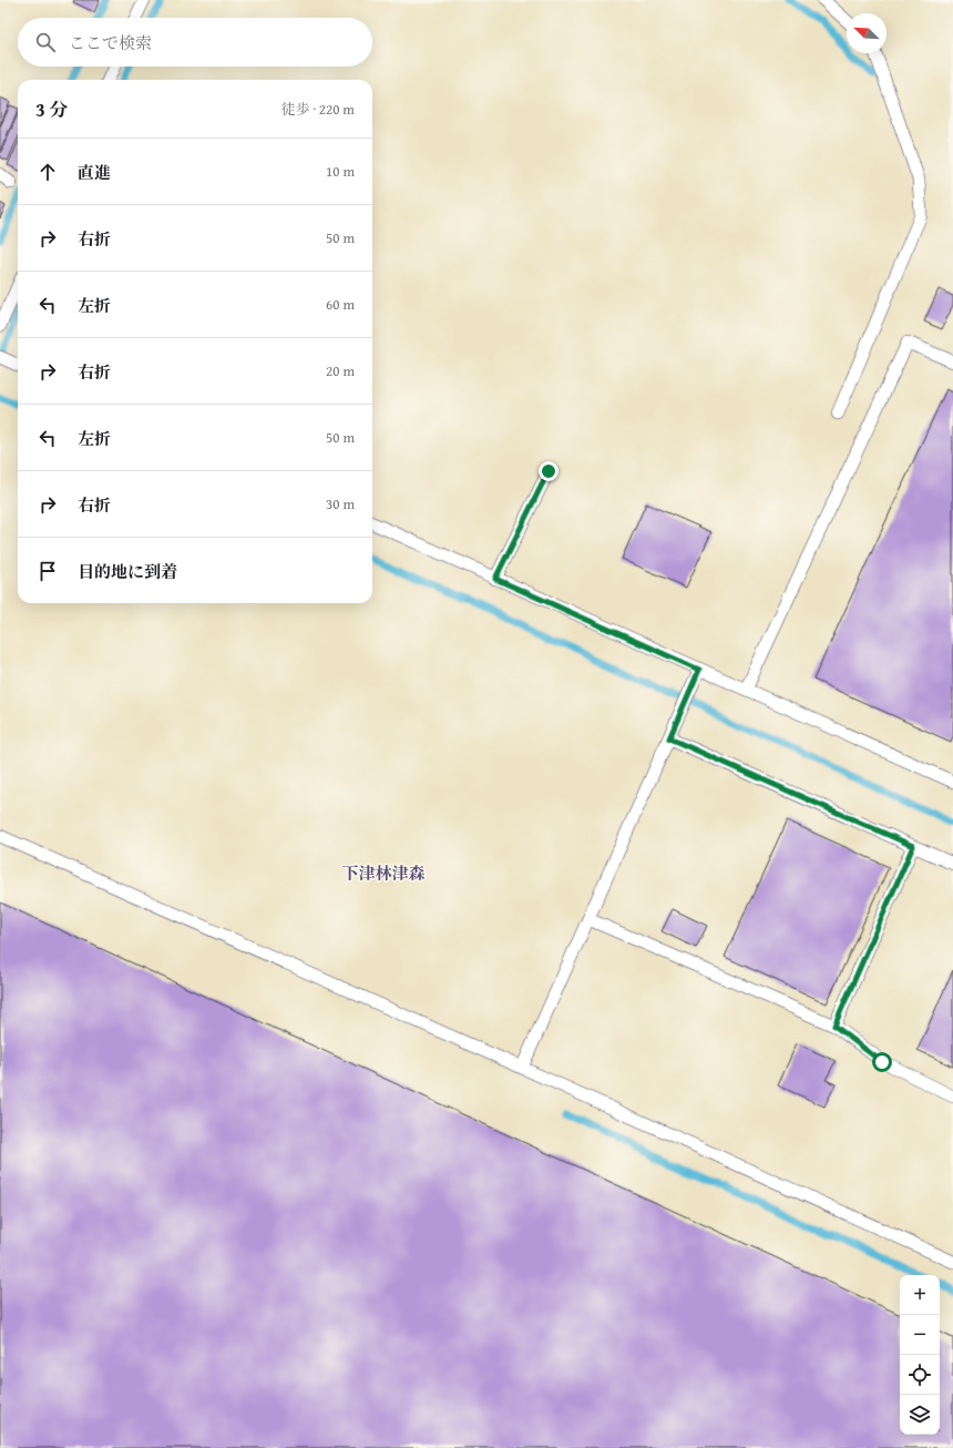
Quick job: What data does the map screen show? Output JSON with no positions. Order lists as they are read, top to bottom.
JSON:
{
  "districts": ["下津林津森"],
  "north": "top left",
  "page": {
    "search": "ここで検索",
    "heading": ["3 分", "徒歩 · 220 m"],
    "list": [
      ["直進", "10 m"],
      ["右折", "50 m"],
      ["左折", "60 m"],
      ["右折", "20 m"],
      ["左折", "50 m"],
      ["右折", "30 m"],
      "目的地に到着"
    ],
    "map_buttons": ["+", "−"]
  }
}
